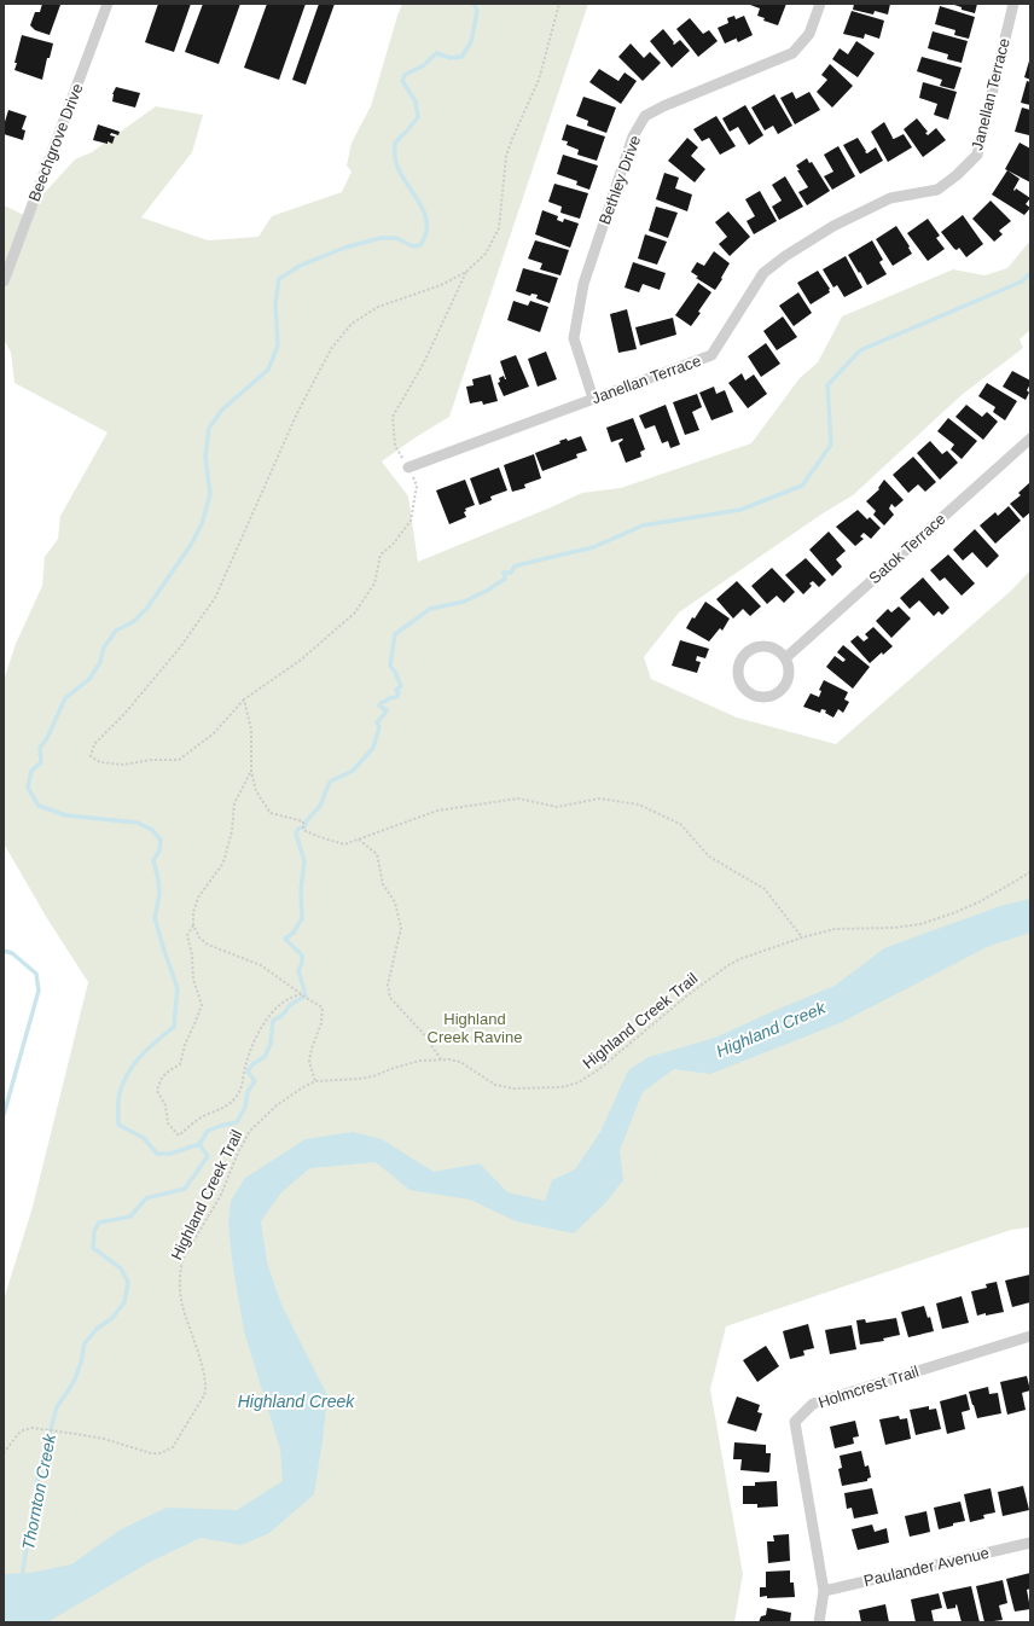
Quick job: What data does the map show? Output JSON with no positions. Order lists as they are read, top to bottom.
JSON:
{
  "streets": {
    "street": [
      "Janellan Terrace",
      "Beechgrove Drive",
      "Bethley Drive",
      "Satok Terrace",
      "Holmcrest Trail",
      "Paulander Avenue"
    ],
    "path": ["Highland Creek Trail"]
  },
  "crossings": [
    ["Janellan Terrace", "Bethley Drive"],
    ["Holmcrest Trail", "Paulander Avenue"]
  ],
  "water": ["Highland Creek", "Thornton Creek"],
  "parks": ["Highland Creek Ravine"]
}
